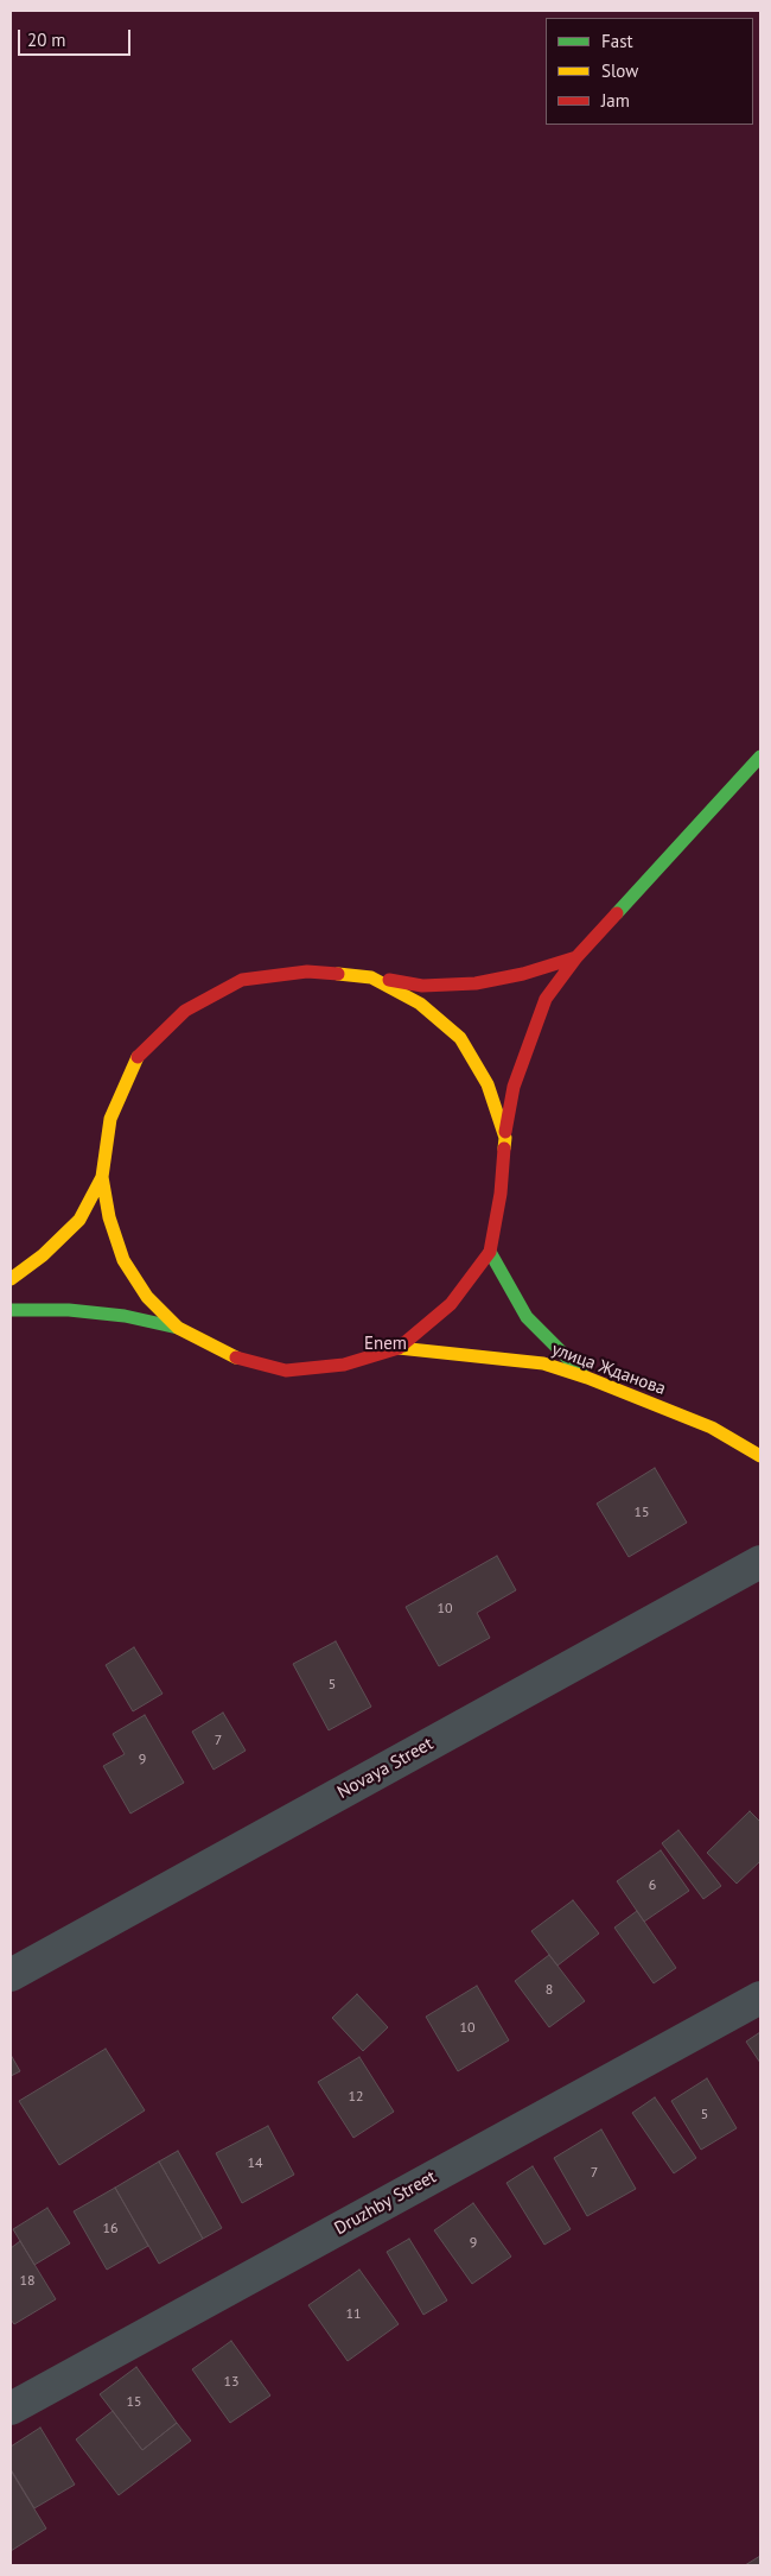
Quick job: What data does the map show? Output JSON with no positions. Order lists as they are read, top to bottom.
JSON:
{
  "streets": {
    "street": ["улица Жданова", "Novaya Street", "Druzhby Street"]
  },
  "parks": ["Enem"],
  "house_numbers": [
    "15",
    "10",
    "5",
    "7",
    "9",
    "6",
    "8",
    "10",
    "12",
    "5",
    "14",
    "7",
    "16",
    "9",
    "18",
    "11",
    "13",
    "15"
  ],
  "legend": ["Fast", "Slow", "Jam"],
  "scale_bar": "20 m"
}
